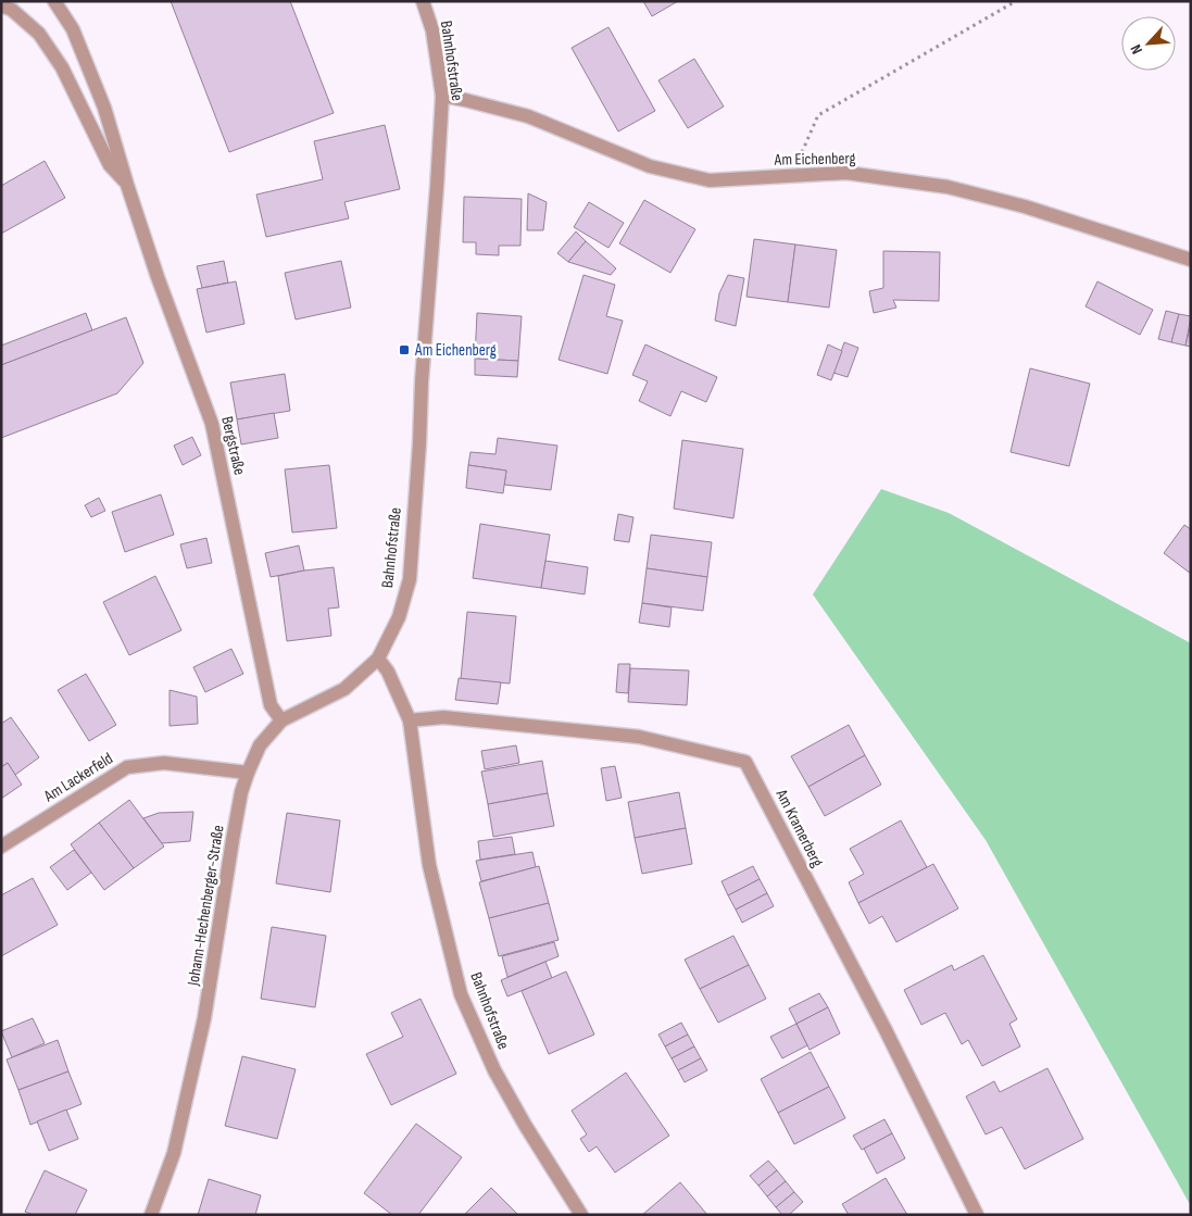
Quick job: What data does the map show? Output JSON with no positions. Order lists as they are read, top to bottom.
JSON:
{
  "streets": {
    "street": [
      "Bahnhofstraße",
      "Am Eichenberg",
      "Bergstraße",
      "Am Lackerfeld",
      "Am Kramerberg",
      "Johann-Hechenberger-Straße"
    ]
  },
  "crossings": [
    ["Bahnhofstraße", "Am Eichenberg"],
    ["Bahnhofstraße", "Am Kramerberg"],
    ["Bahnhofstraße", "Johann-Hechenberger-Straße"],
    ["Bergstraße", "Johann-Hechenberger-Straße"],
    ["Am Lackerfeld", "Johann-Hechenberger-Straße"]
  ],
  "places": {
    "transit": ["Am Eichenberg"]
  },
  "north": "bottom left"
}
